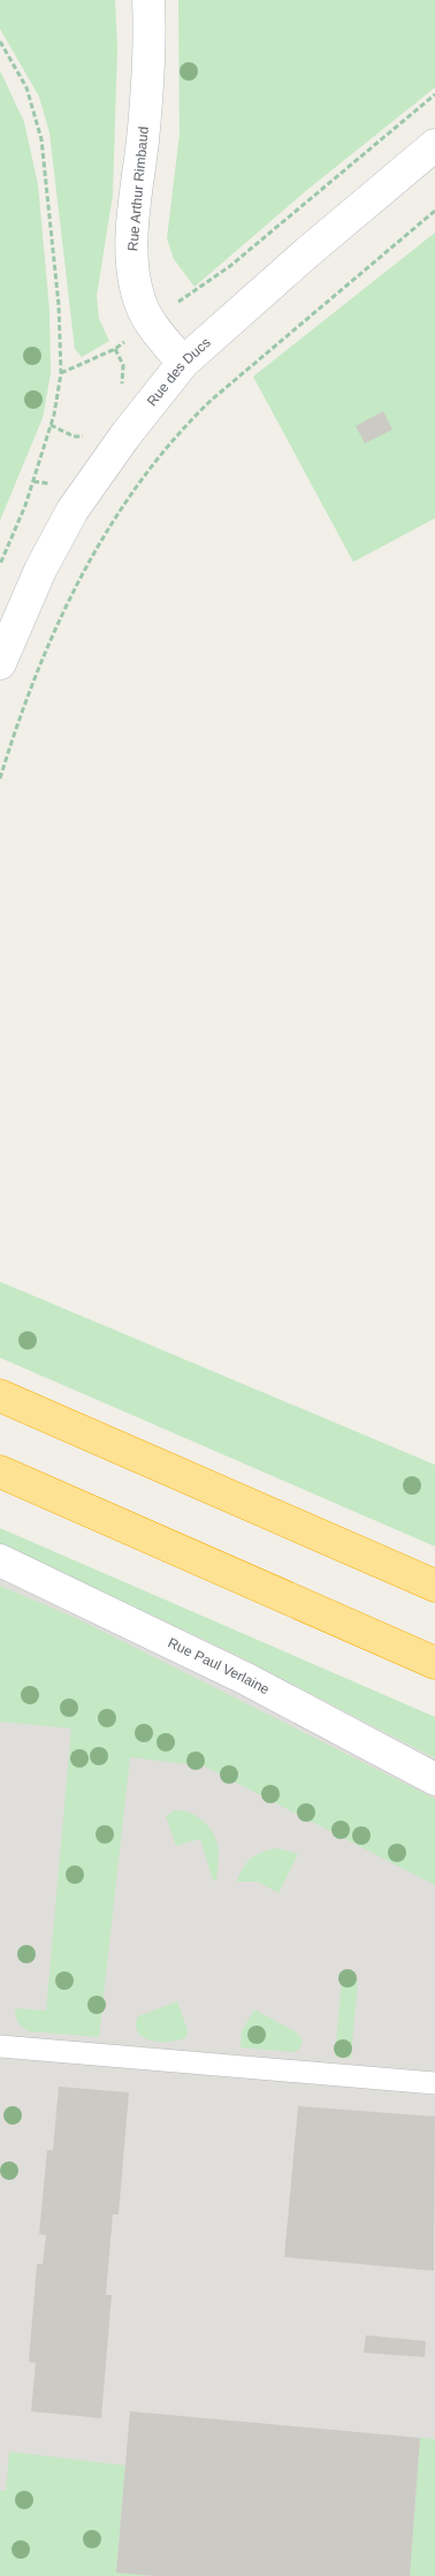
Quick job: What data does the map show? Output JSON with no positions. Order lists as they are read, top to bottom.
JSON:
{
  "streets": {
    "street": ["Rue Arthur Rimbaud", "Rue des Ducs", "Rue Paul Verlaine"]
  },
  "crossings": [
    ["Rue Arthur Rimbaud", "Rue des Ducs"]
  ]
}
